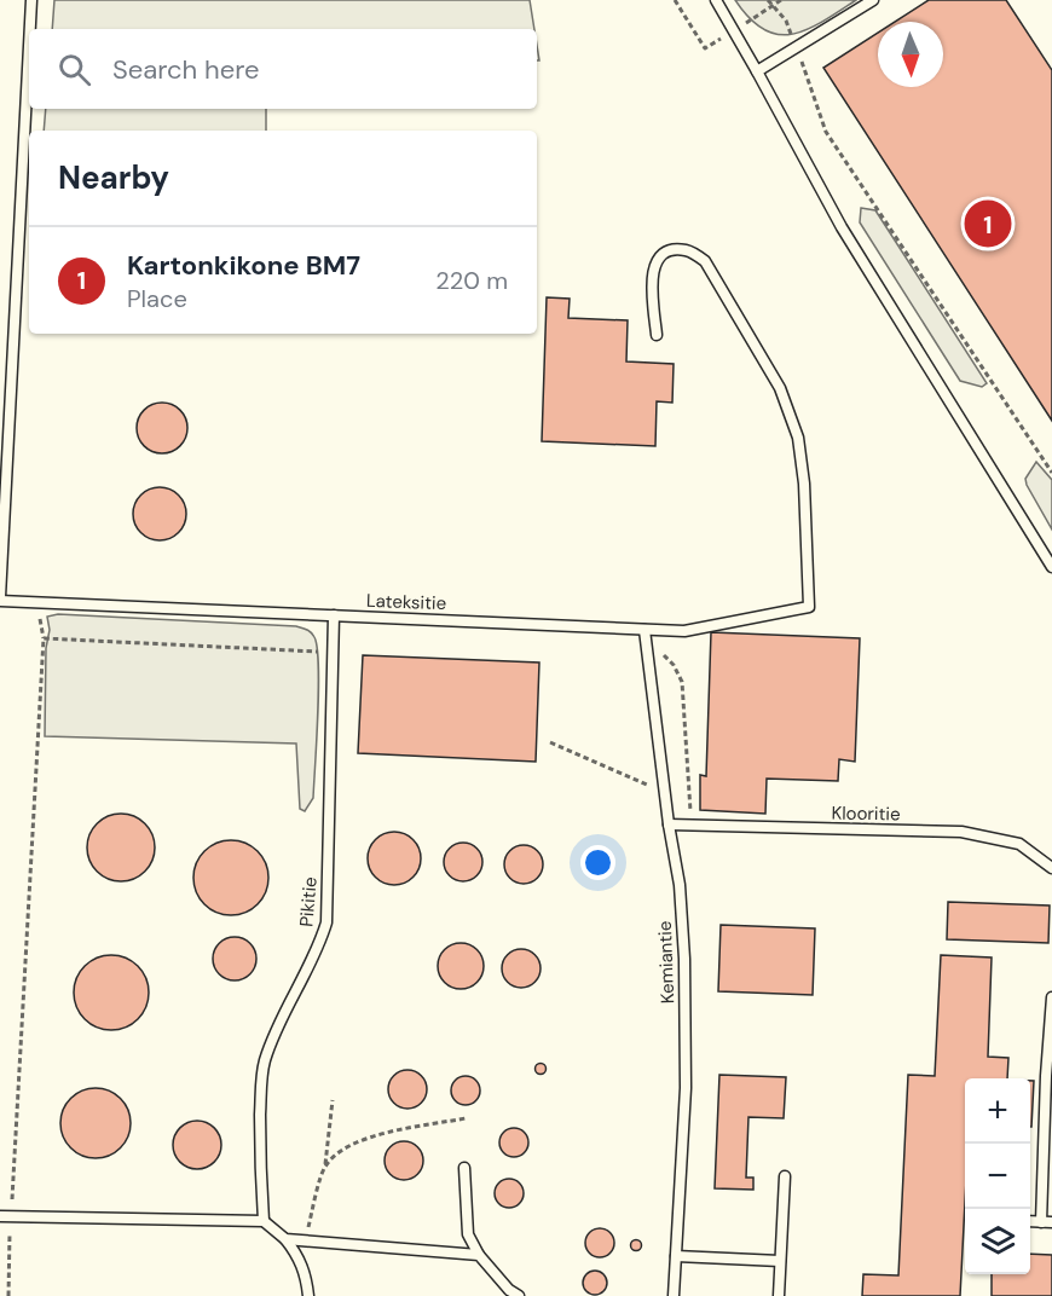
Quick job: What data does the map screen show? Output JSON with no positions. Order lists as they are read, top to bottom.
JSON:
{
  "streets": {
    "lane": [
      "Lateksitie",
      "Klooritie",
      "Pikitie",
      "Kemiantie"
    ]
  },
  "crossings": [
    ["Lateksitie", "Pikitie"],
    ["Lateksitie", "Kemiantie"],
    ["Klooritie", "Kemiantie"]
  ],
  "north": "bottom",
  "page": {
    "search": "Search here",
    "heading": "Nearby",
    "pins": "1",
    "list": [
      {
        "mark": "1",
        "name": "Kartonkikone BM7",
        "note": "Place",
        "value": "220 m"
      }
    ],
    "map_buttons": ["+", "−"]
  }
}
